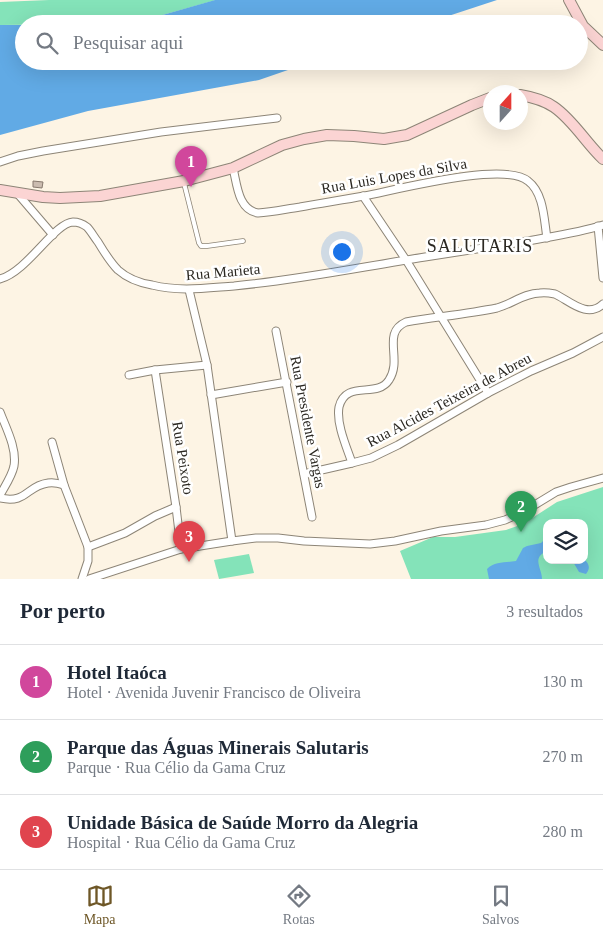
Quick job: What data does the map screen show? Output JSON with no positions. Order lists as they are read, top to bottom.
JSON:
{
  "streets": {
    "street": [
      "Rua Luis Lopes da Silva",
      "Rua Marieta",
      "Rua Alcides Teixeira de Abreu",
      "Rua Presidente Vargas",
      "Rua Peixoto"
    ]
  },
  "crossings": [
    ["Rua Luis Lopes da Silva", "Rua Marieta"],
    ["Rua Alcides Teixeira de Abreu", "Rua Presidente Vargas"]
  ],
  "districts": ["SALUTARIS"],
  "north": "top",
  "page": {
    "search": "Pesquisar aqui",
    "pins": ["1", "2", "3"],
    "heading": ["Por perto", "3 resultados"],
    "list": [
      {
        "mark": "1",
        "name": "Hotel Itaóca",
        "note": "Hotel · Avenida Juvenir Francisco de Oliveira",
        "value": "130 m"
      },
      {
        "mark": "2",
        "name": "Parque das Águas Minerais Salutaris",
        "note": "Parque · Rua Célio da Gama Cruz",
        "value": "270 m"
      },
      {
        "mark": "3",
        "name": "Unidade Básica de Saúde Morro da Alegria",
        "note": "Hospital · Rua Célio da Gama Cruz",
        "value": "280 m"
      }
    ],
    "nav": ["Mapa", "Rotas", "Salvos"]
  }
}
